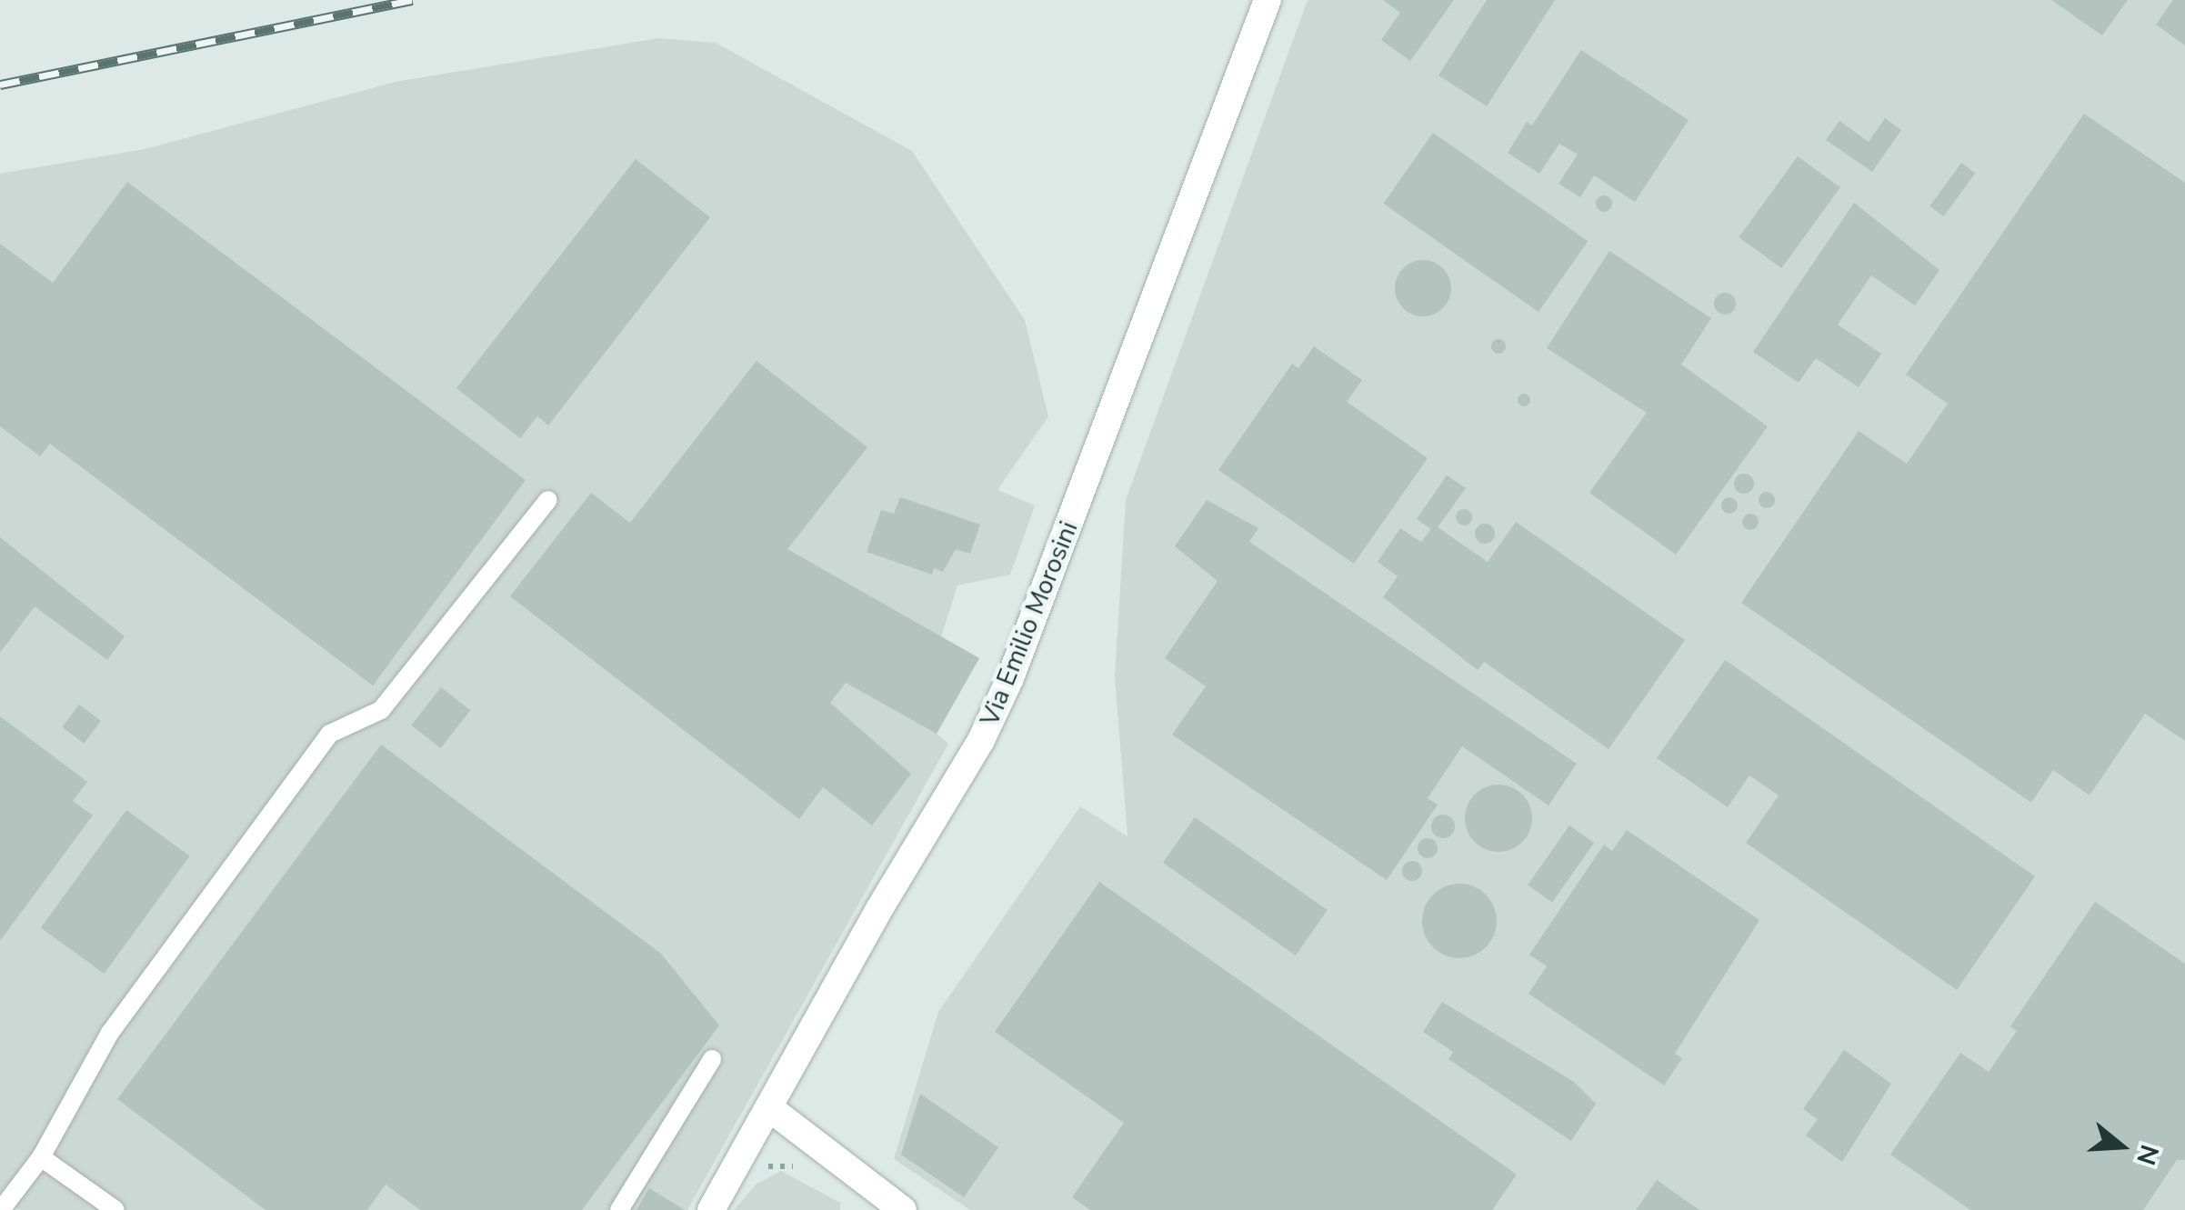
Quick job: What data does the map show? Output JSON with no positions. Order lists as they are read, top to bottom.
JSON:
{
  "streets": {
    "street": ["Via Emilio Morosini"]
  },
  "north": "right"
}
